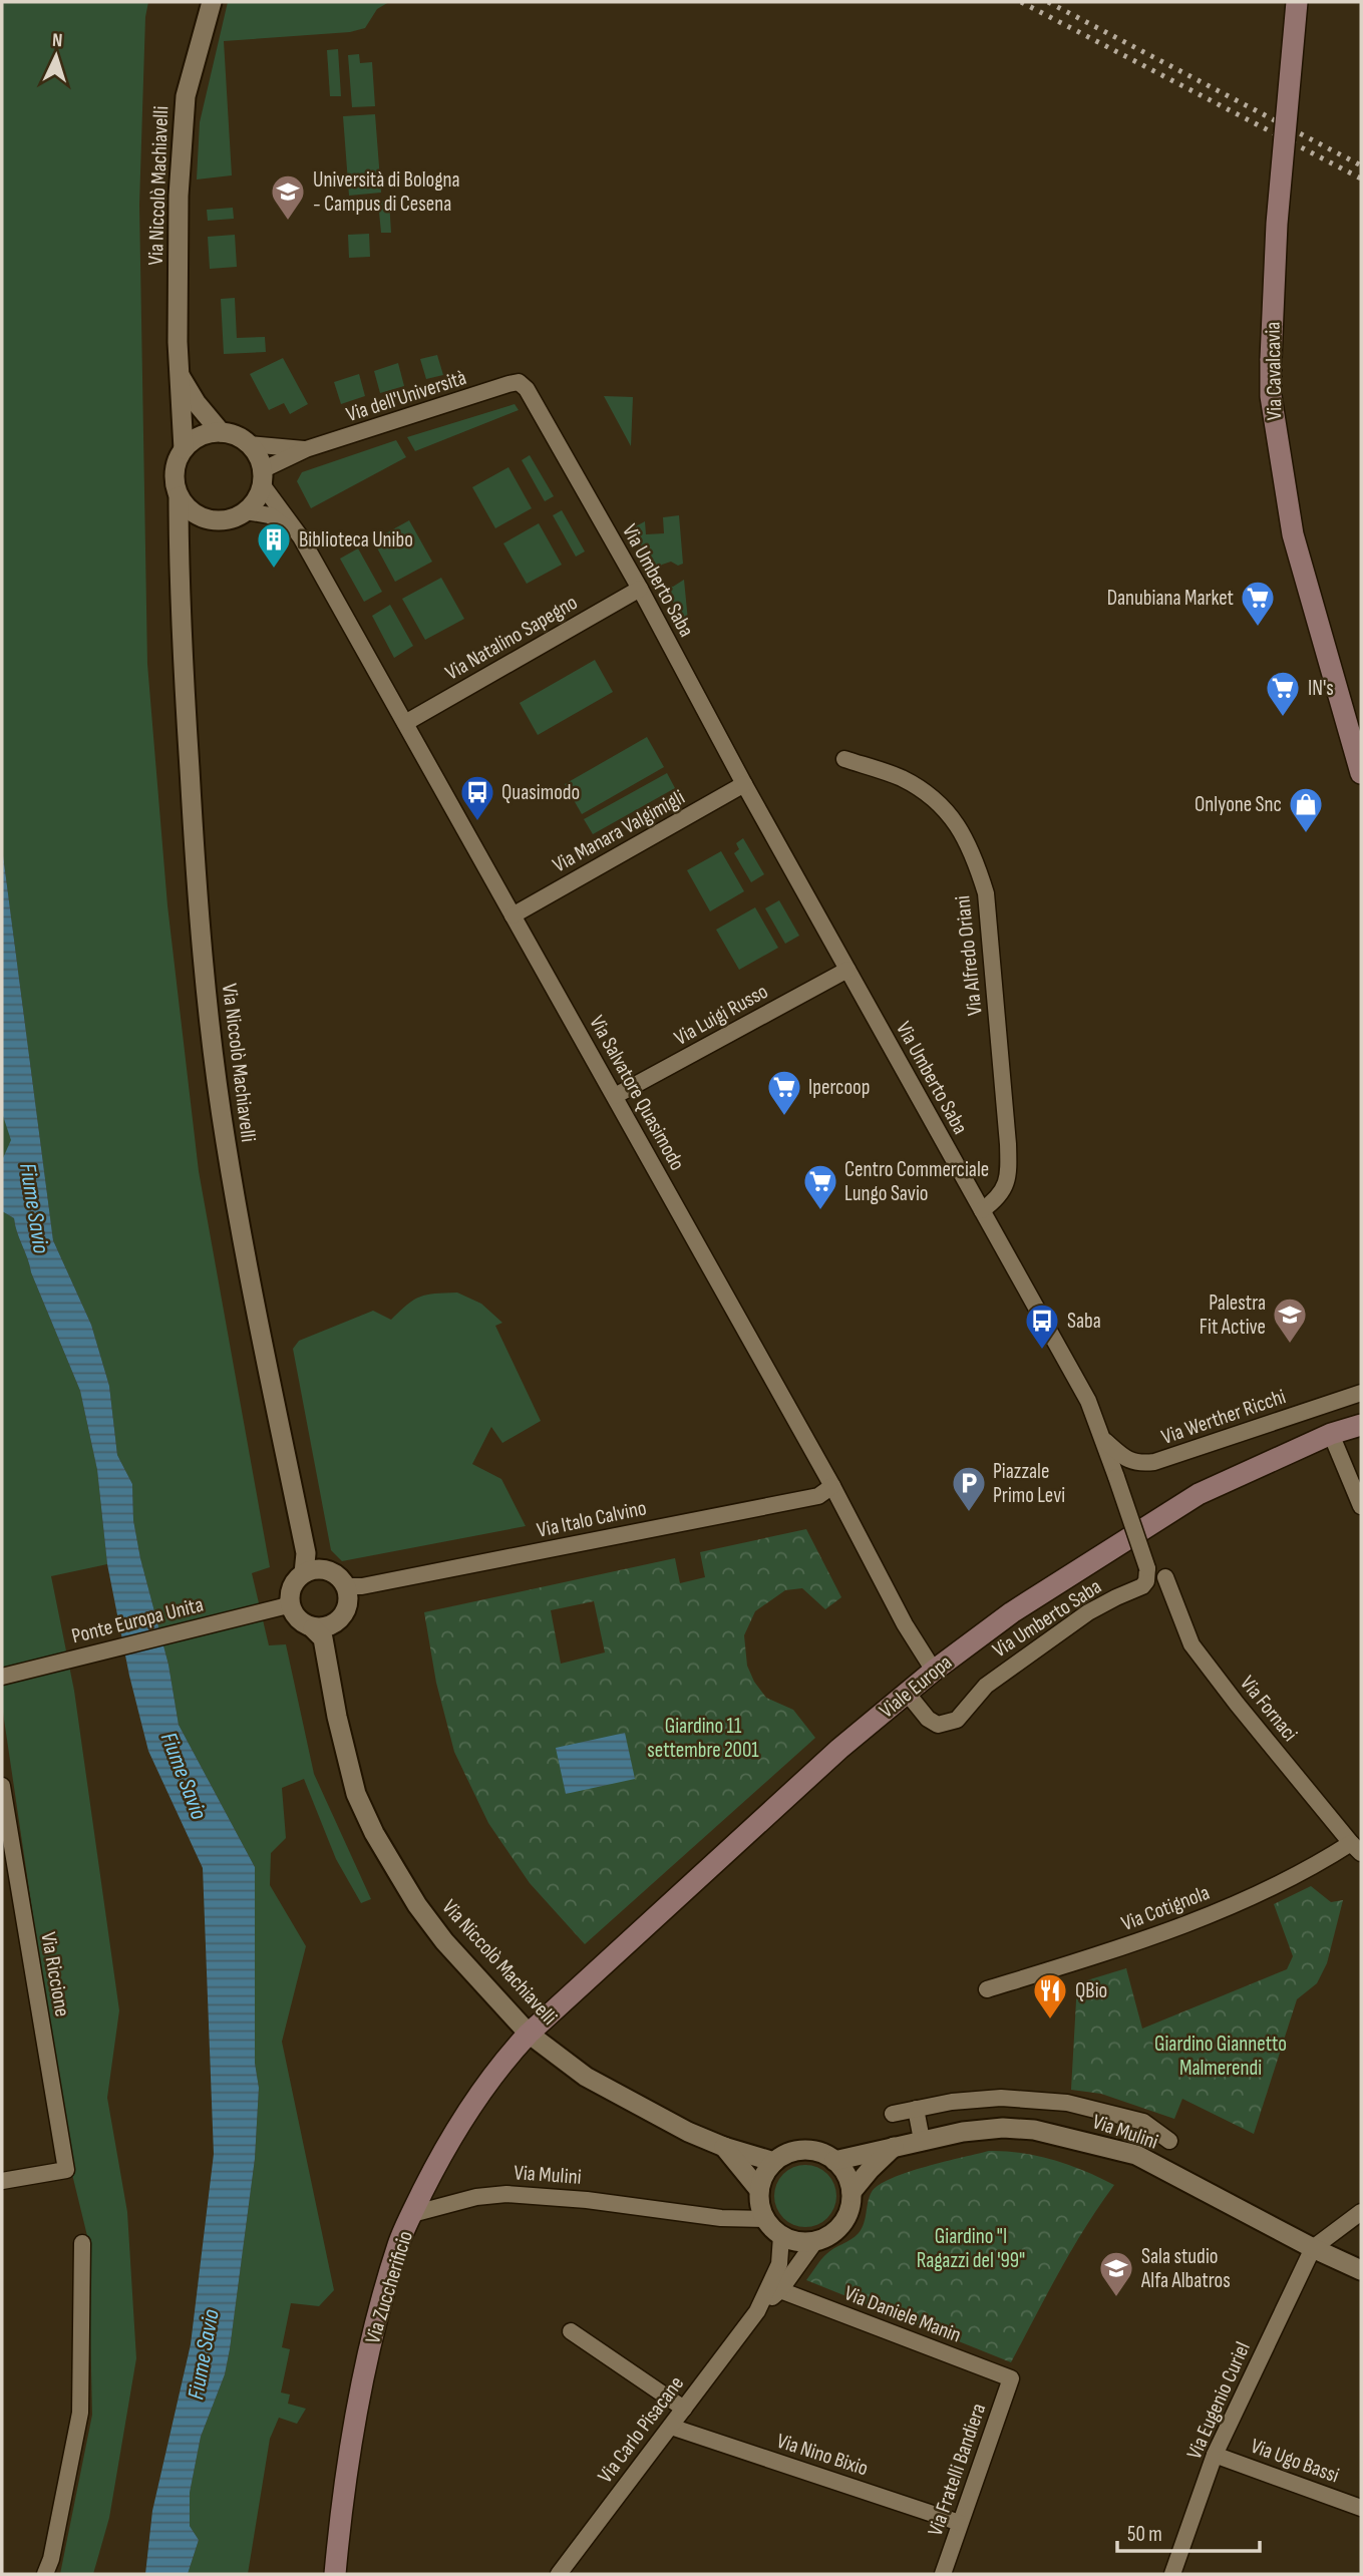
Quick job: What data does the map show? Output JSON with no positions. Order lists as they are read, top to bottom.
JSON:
{
  "streets": {
    "main road": ["Via Cavalcavia", "Viale Europa", "Via Zuccherificio"],
    "street": [
      "Via Niccolò Machiavelli",
      "Via dell'Università",
      "Via Umberto Saba",
      "Via Natalino Sapegno",
      "Via Manara Valgimigli",
      "Via Alfredo Oriani",
      "Via Luigi Russo",
      "Via Salvatore Quasimodo",
      "Via Werther Ricchi",
      "Via Italo Calvino",
      "Ponte Europa Unita",
      "Via Fornaci",
      "Via Cotignola",
      "Via Riccione",
      "Via Mulini",
      "Via Daniele Manin",
      "Via Eugenio Curiel",
      "Via Carlo Pisacane",
      "Via Nino Bixio",
      "Via Ugo Bassi",
      "Via Fratelli Bandiera"
    ]
  },
  "crossings": [
    ["Via Niccolò Machiavelli", "Via dell'Università"],
    ["Via Niccolò Machiavelli", "Via Salvatore Quasimodo"],
    ["Via Niccolò Machiavelli", "Via Italo Calvino"],
    ["Via Niccolò Machiavelli", "Ponte Europa Unita"],
    ["Via Niccolò Machiavelli", "Viale Europa"],
    ["Via Niccolò Machiavelli", "Via Mulini"],
    ["Via Niccolò Machiavelli", "Via Zuccherificio"],
    ["Via Niccolò Machiavelli", "Via Carlo Pisacane"],
    ["Via dell'Università", "Via Umberto Saba"],
    ["Via dell'Università", "Via Salvatore Quasimodo"],
    ["Via Umberto Saba", "Via Natalino Sapegno"],
    ["Via Umberto Saba", "Via Manara Valgimigli"],
    ["Via Umberto Saba", "Via Alfredo Oriani"],
    ["Via Umberto Saba", "Via Luigi Russo"],
    ["Via Umberto Saba", "Via Werther Ricchi"],
    ["Via Umberto Saba", "Viale Europa"],
    ["Via Natalino Sapegno", "Via Salvatore Quasimodo"],
    ["Via Manara Valgimigli", "Via Salvatore Quasimodo"],
    ["Via Luigi Russo", "Via Salvatore Quasimodo"],
    ["Via Salvatore Quasimodo", "Via Italo Calvino"],
    ["Via Salvatore Quasimodo", "Viale Europa"],
    ["Via Italo Calvino", "Ponte Europa Unita"],
    ["Viale Europa", "Via Zuccherificio"],
    ["Via Fornaci", "Via Cotignola"],
    ["Via Mulini", "Via Zuccherificio"],
    ["Via Mulini", "Via Eugenio Curiel"],
    ["Via Mulini", "Via Carlo Pisacane"],
    ["Via Daniele Manin", "Via Carlo Pisacane"],
    ["Via Daniele Manin", "Via Fratelli Bandiera"],
    ["Via Eugenio Curiel", "Via Ugo Bassi"],
    ["Via Carlo Pisacane", "Via Nino Bixio"],
    ["Via Nino Bixio", "Via Fratelli Bandiera"]
  ],
  "water": ["Fiume Savio"],
  "parks": ["Giardino 11 settembre 2001", "Giardino Giannetto Malmerendi", "Giardino \"I Ragazzi del '99\""],
  "places": {
    "school or university": ["Università di Bologna - Campus di Cesena", "Palestra Fit Active", "Sala studio Alfa Albatros"],
    "building": ["Biblioteca Unibo"],
    "supermarket": [
      "Danubiana Market",
      "IN's",
      "Ipercoop",
      "Centro Commerciale Lungo Savio"
    ],
    "bus stop": ["Quasimodo", "Saba"],
    "shop": ["Onlyone Snc"],
    "parking": ["Piazzale Primo Levi"],
    "restaurant": ["QBio"]
  },
  "scale_bar": "50 m",
  "north": "top"
}
